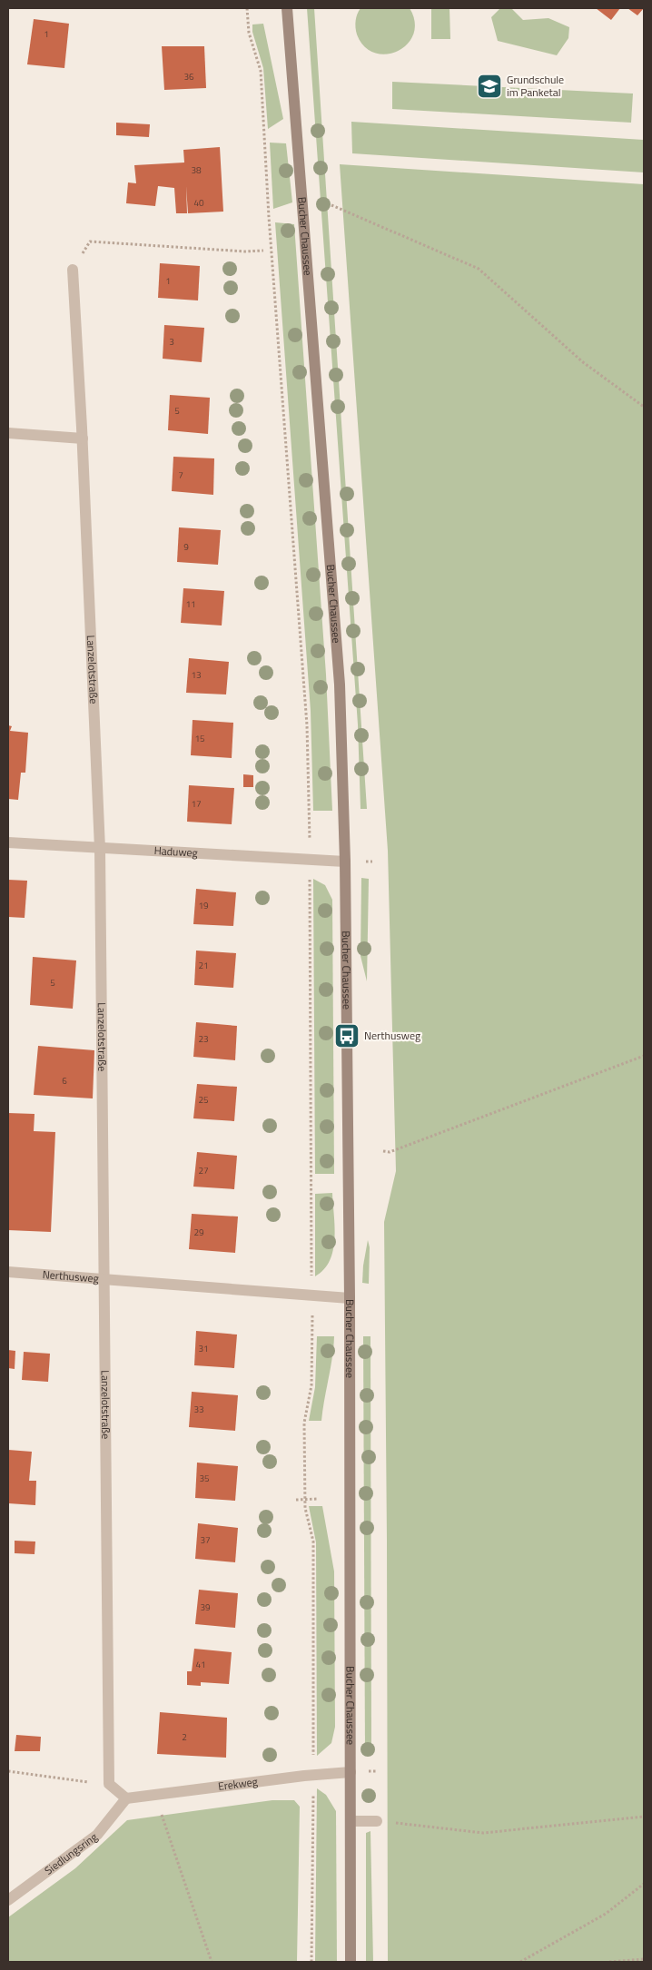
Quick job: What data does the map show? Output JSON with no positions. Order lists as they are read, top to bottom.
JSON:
{
  "streets": {
    "main road": ["Bucher Chaussee"],
    "street": [
      "Lanzelotstraße",
      "Haduweg",
      "Nerthusweg",
      "Erekweg",
      "Siedlungsring"
    ]
  },
  "crossings": [
    ["Bucher Chaussee", "Haduweg"],
    ["Bucher Chaussee", "Nerthusweg"],
    ["Bucher Chaussee", "Erekweg"],
    ["Lanzelotstraße", "Haduweg"],
    ["Lanzelotstraße", "Nerthusweg"],
    ["Erekweg", "Siedlungsring"]
  ],
  "places": {
    "school or university": ["Grundschule im Panketal"],
    "bus stop": ["Nerthusweg"]
  },
  "house_numbers": [
    "1",
    "36",
    "38",
    "40",
    "1",
    "3",
    "5",
    "7",
    "9",
    "11",
    "13",
    "15",
    "17",
    "19",
    "21",
    "5",
    "23",
    "6",
    "25",
    "27",
    "29",
    "31",
    "33",
    "35",
    "37",
    "39",
    "41",
    "2"
  ]
}
